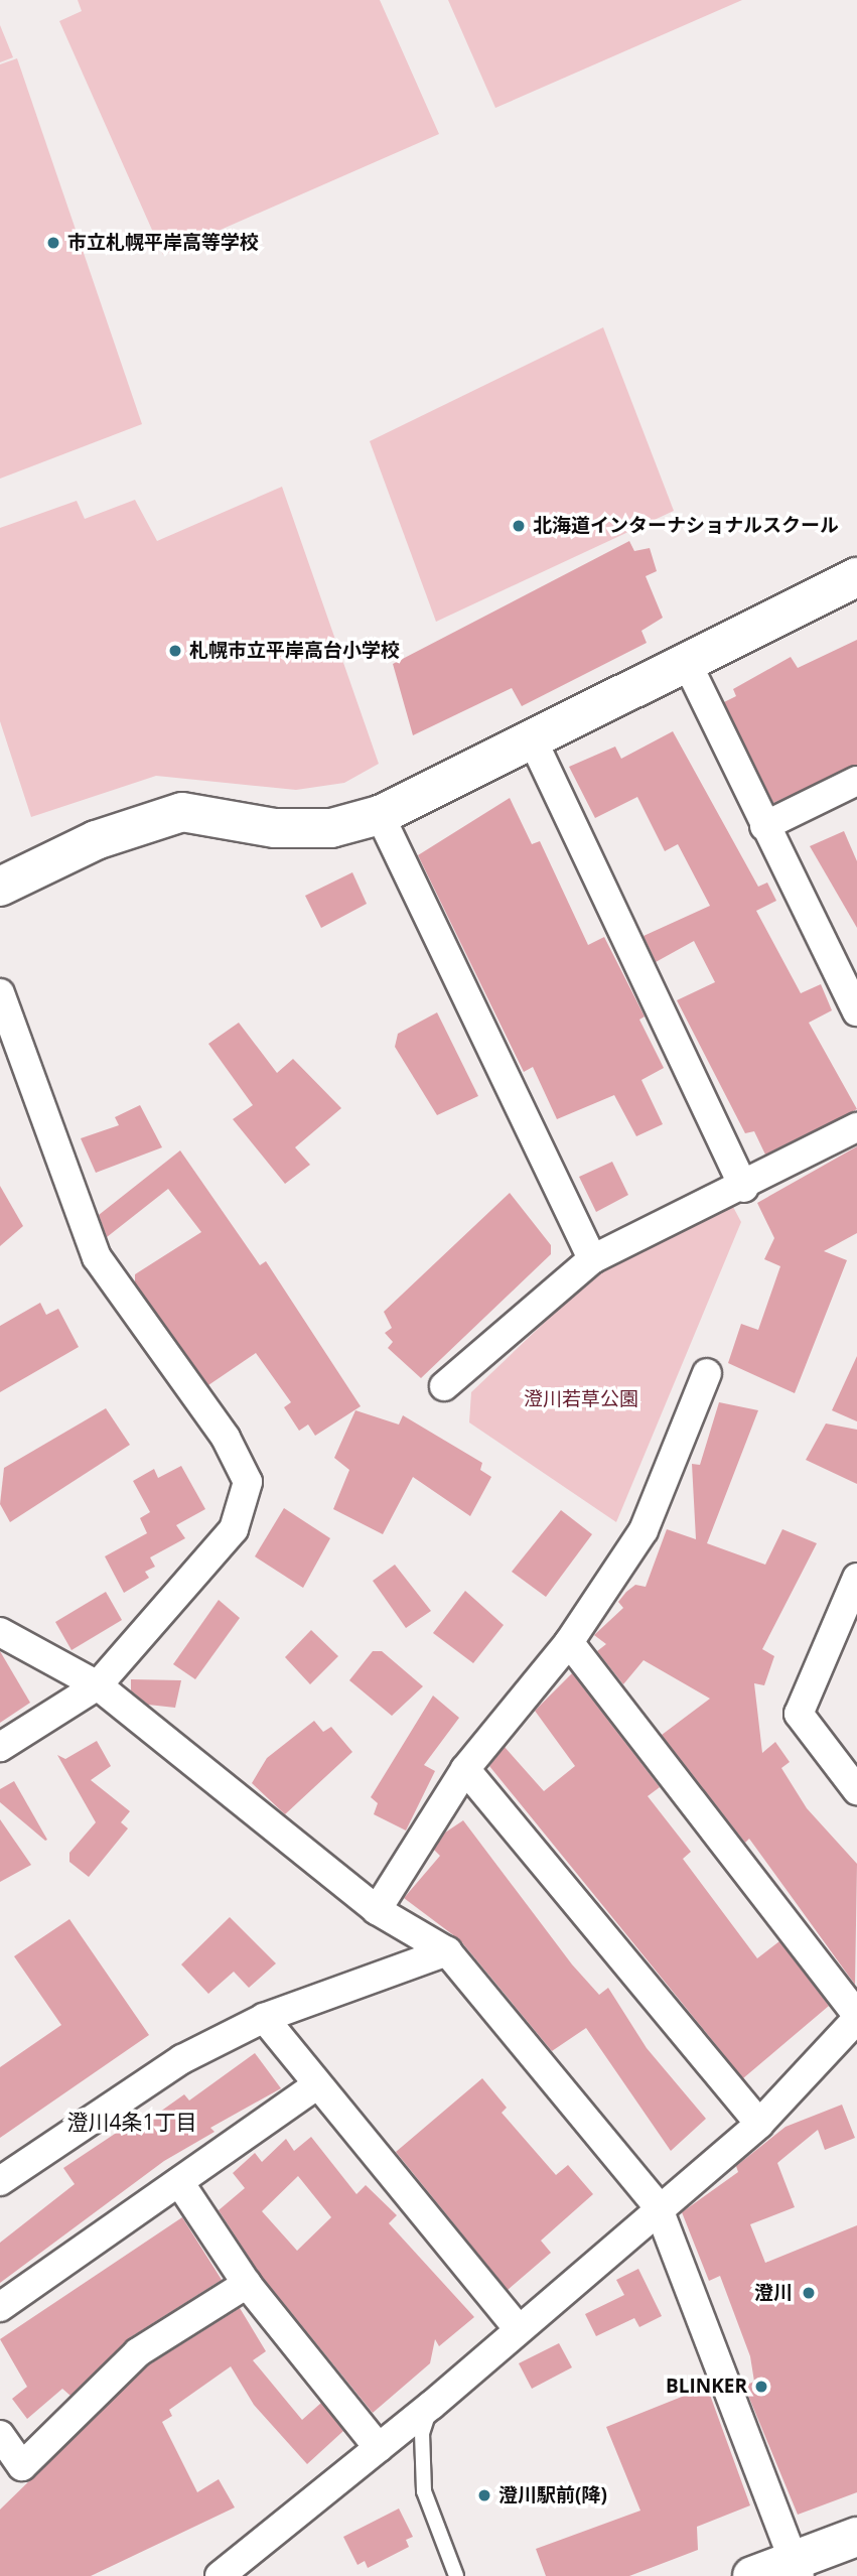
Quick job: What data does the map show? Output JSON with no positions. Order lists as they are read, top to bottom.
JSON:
{
  "districts": ["澄川4条1丁目"],
  "parks": ["澄川若草公園"],
  "places": [
    "市立札幌平岸高等学校",
    "北海道インターナショナルスクール",
    "札幌市立平岸高台小学校",
    "澄川",
    "BLINKER",
    "澄川駅前(降)"
  ]
}
